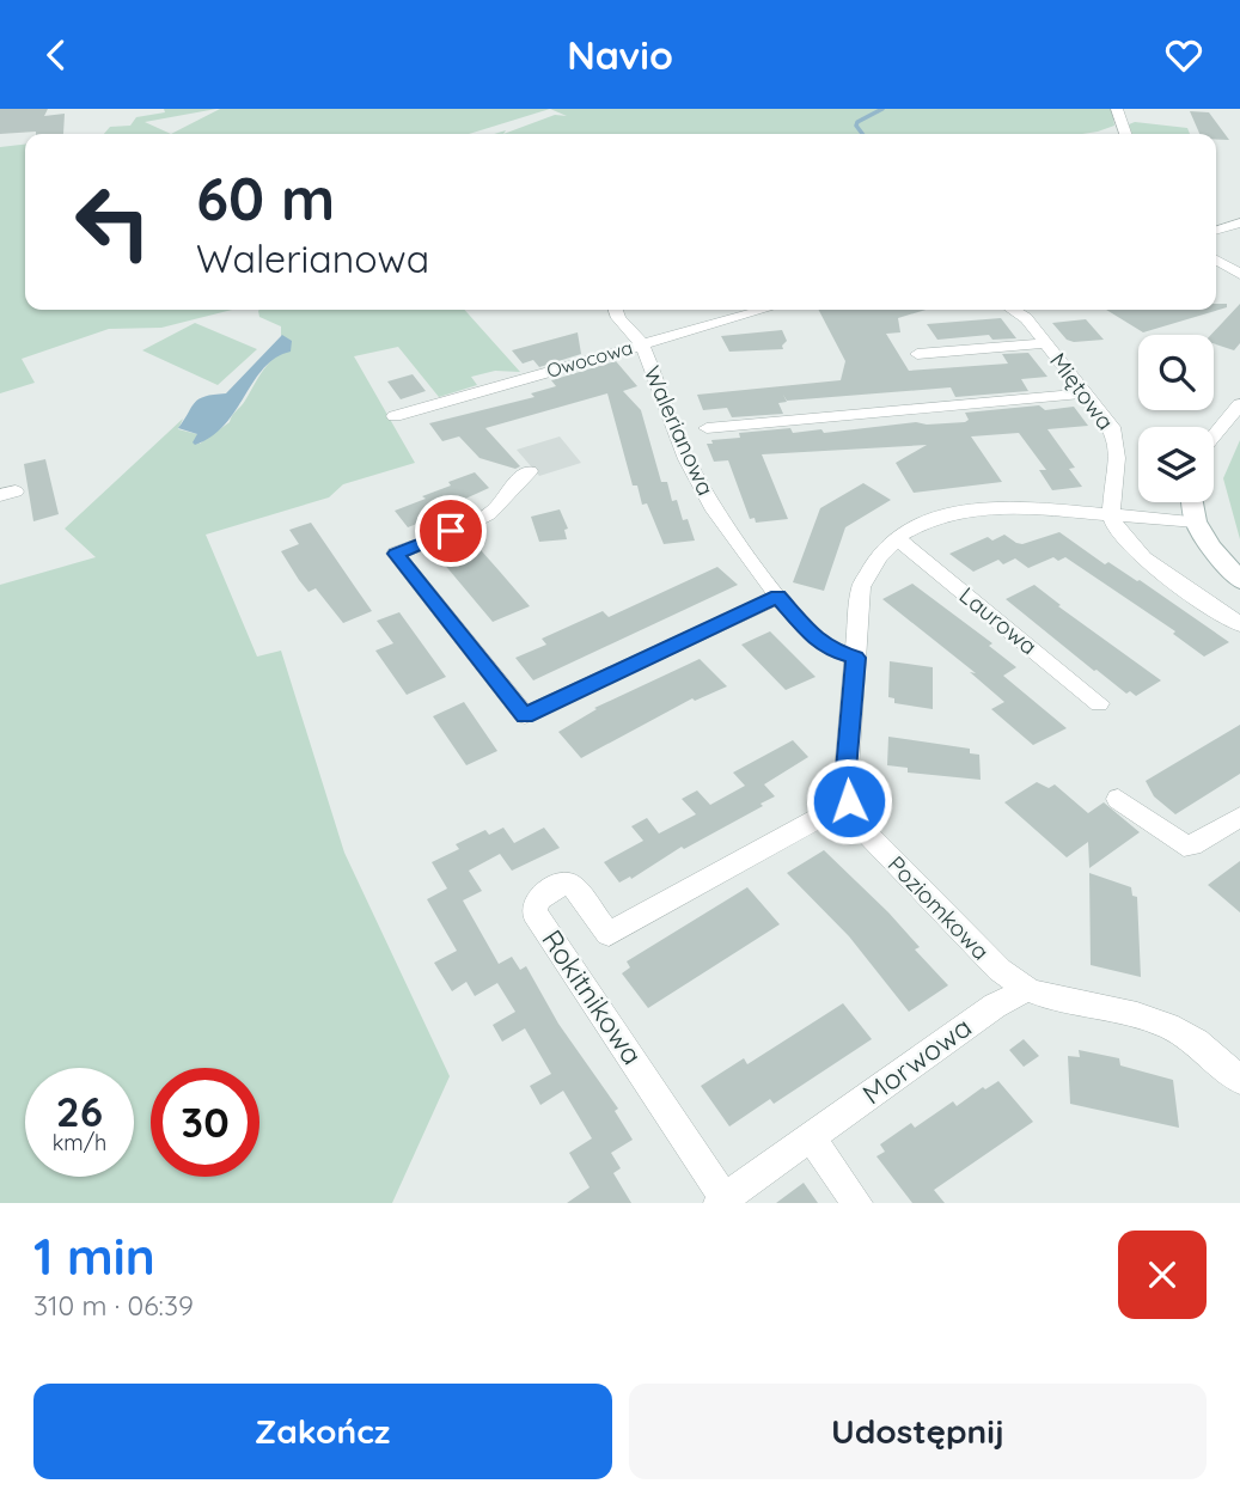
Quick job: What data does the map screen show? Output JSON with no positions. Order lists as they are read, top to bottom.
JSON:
{
  "streets": {
    "street": [
      "Owocowa",
      "Miętowa",
      "Walerianowa",
      "Laurowa",
      "Poziomkowa",
      "Rokitnikowa",
      "Morwowa"
    ]
  },
  "crossings": [
    ["Owocowa", "Walerianowa"],
    ["Miętowa", "Walerianowa"],
    ["Miętowa", "Poziomkowa"],
    ["Walerianowa", "Poziomkowa"],
    ["Laurowa", "Poziomkowa"],
    ["Poziomkowa", "Rokitnikowa"],
    ["Poziomkowa", "Morwowa"],
    ["Rokitnikowa", "Morwowa"]
  ],
  "page": {
    "header": "Navio",
    "turn": ["60 m", "Walerianowa"],
    "speed": "26 km/h",
    "limit": "30",
    "heading": ["1 min", "310 m · 06:39"],
    "buttons": ["Zakończ", "Udostępnij"]
  }
}
